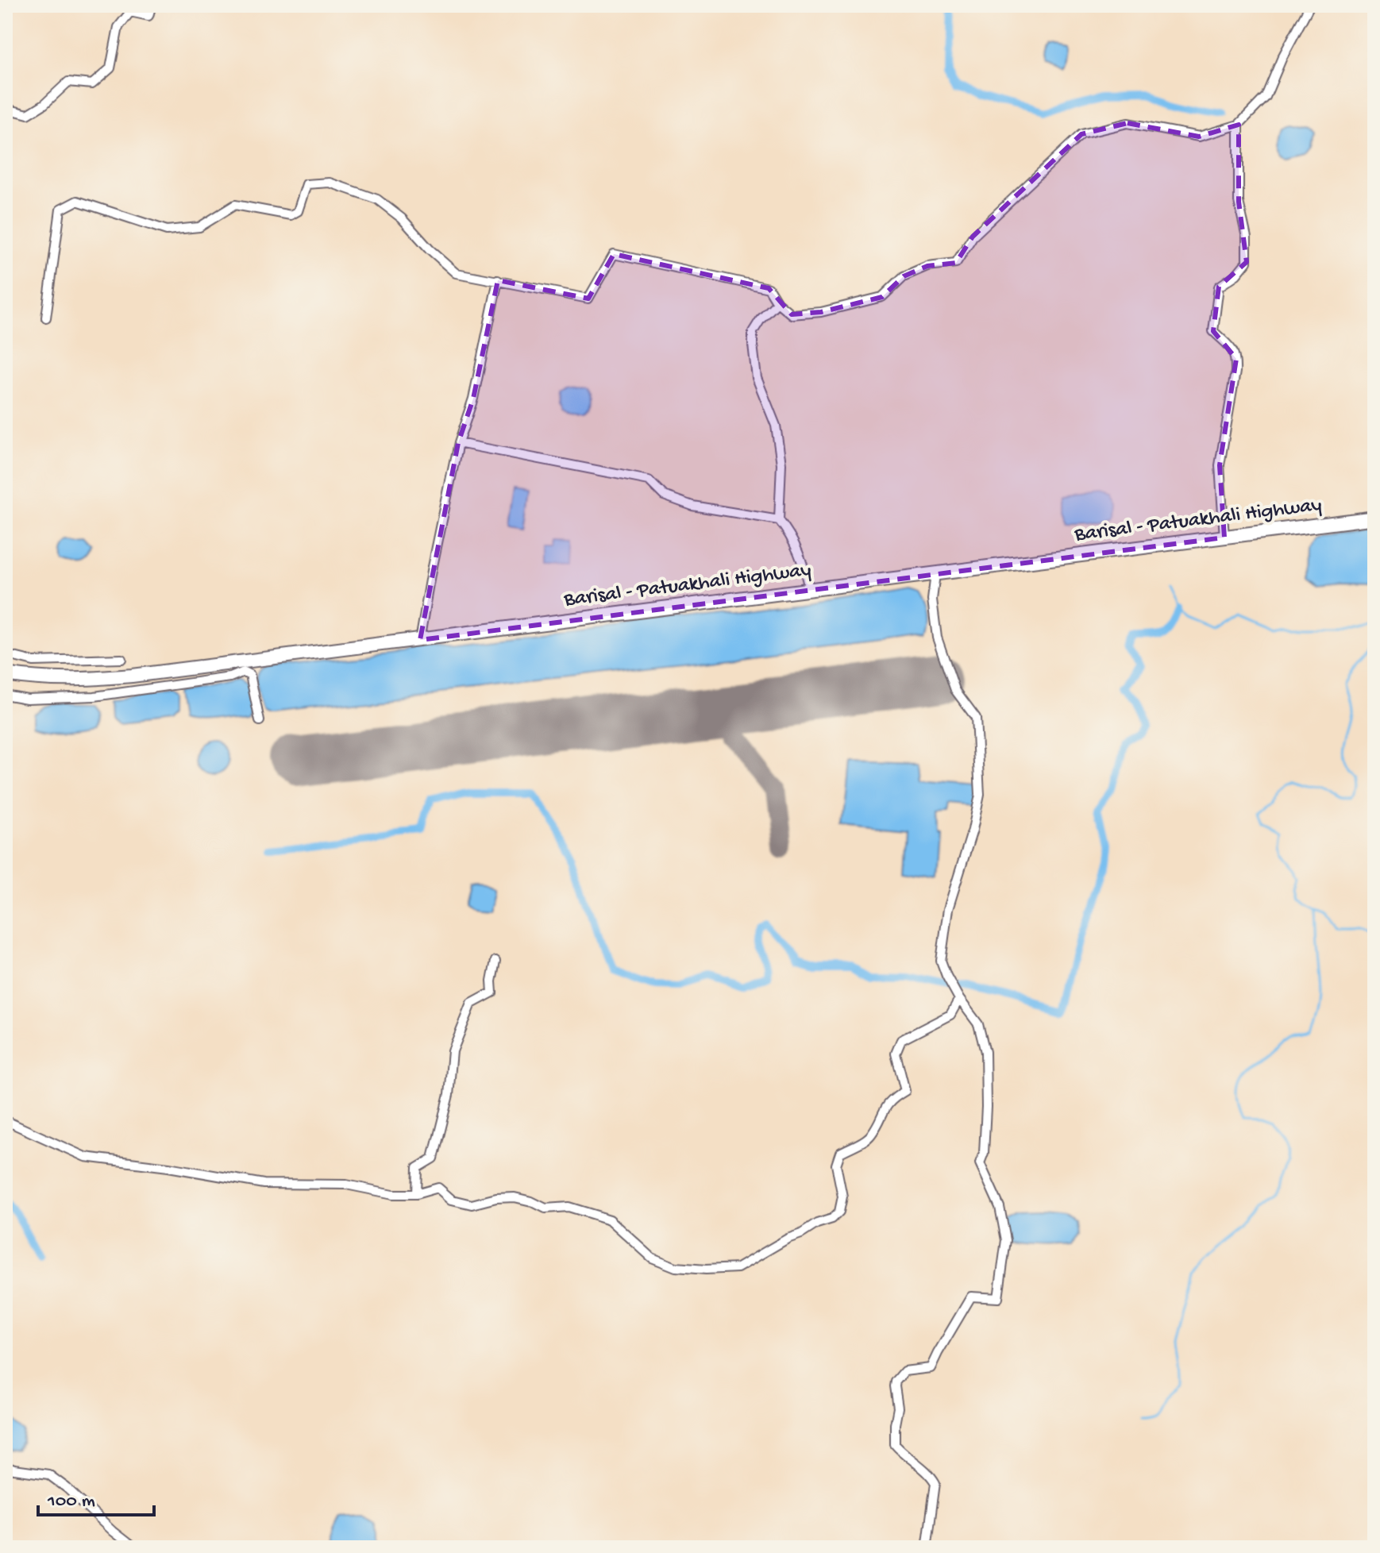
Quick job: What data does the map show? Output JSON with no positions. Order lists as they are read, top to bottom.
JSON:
{
  "streets": {
    "highway": ["Barisal - Patuakhali Highway"]
  },
  "scale_bar": "100 m"
}
